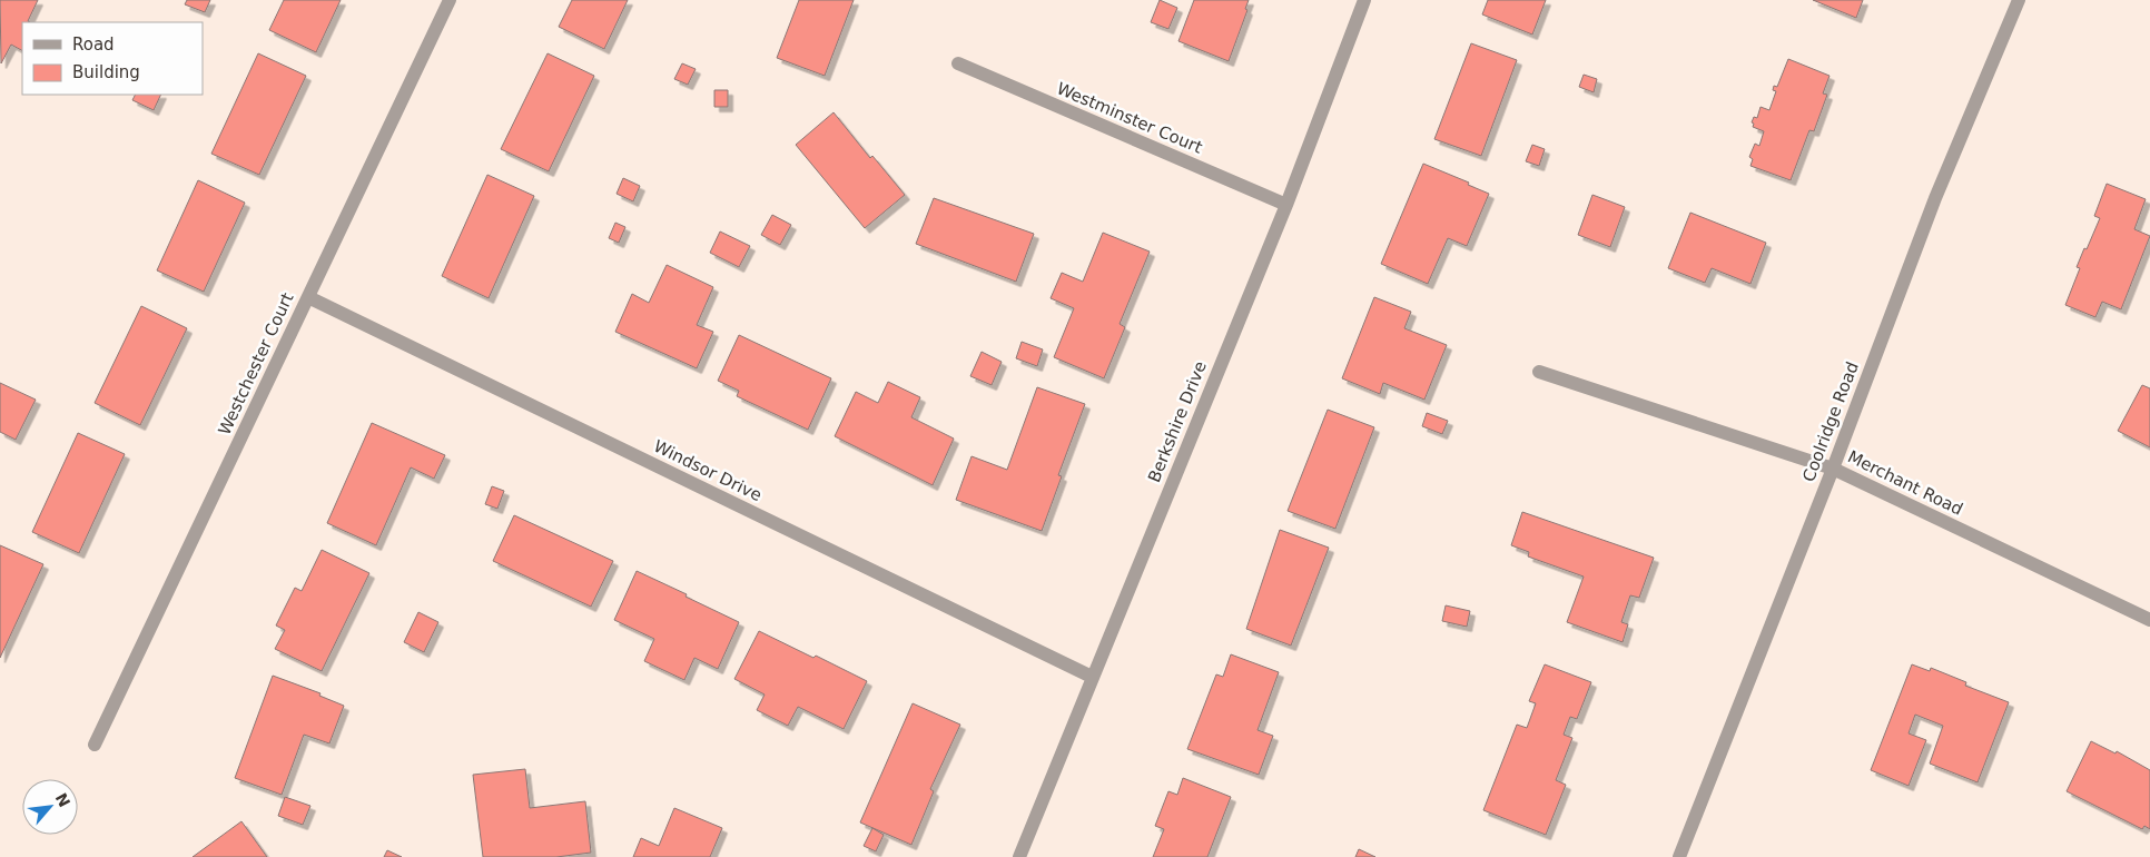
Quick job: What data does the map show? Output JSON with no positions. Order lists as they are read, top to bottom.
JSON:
{
  "streets": {
    "street": [
      "Westminster Court",
      "Westchester Court",
      "Berkshire Drive",
      "Coolridge Road",
      "Windsor Drive",
      "Merchant Road"
    ]
  },
  "crossings": [
    ["Westminster Court", "Berkshire Drive"],
    ["Westchester Court", "Windsor Drive"],
    ["Berkshire Drive", "Windsor Drive"],
    ["Coolridge Road", "Merchant Road"]
  ],
  "legend": ["Road", "Building"],
  "north": "top right"
}
